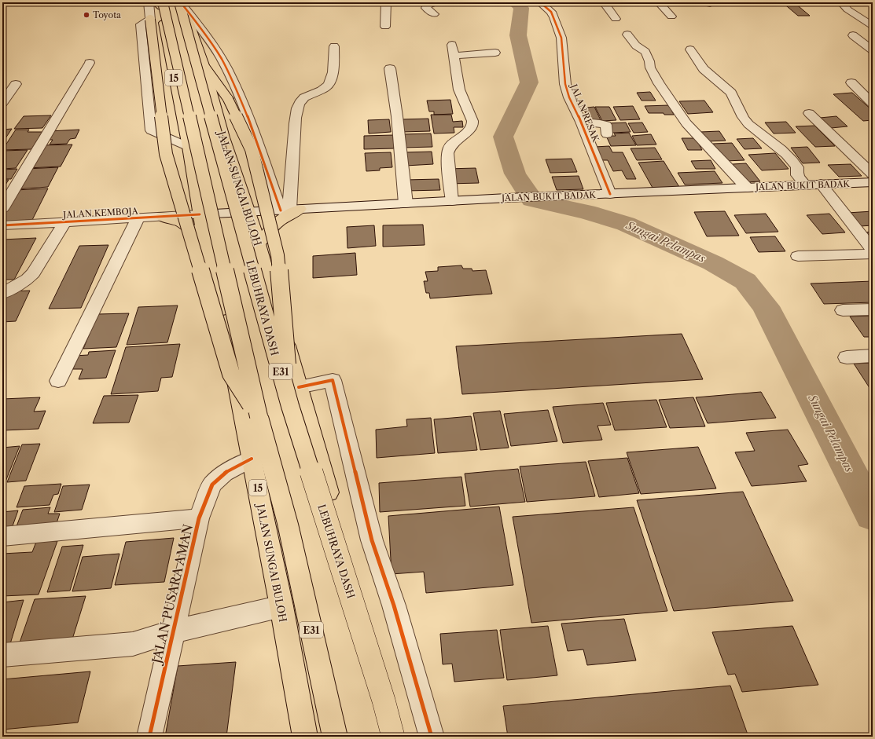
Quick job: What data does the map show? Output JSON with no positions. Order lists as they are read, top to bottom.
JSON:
{
  "streets": {
    "highway": [
      "15",
      "JALAN SUNGAI BULOH",
      "LEBUHRAYA DASH",
      "E31"
    ],
    "street": [
      "JALAN RESAK",
      "JALAN BUKIT BADAK",
      "JALAN KEMBOJA",
      "JALAN PUSARA AMAN"
    ]
  },
  "crossings": [
    ["JALAN RESAK", "JALAN BUKIT BADAK"],
    ["JALAN BUKIT BADAK", "JALAN SUNGAI BULOH"],
    ["JALAN BUKIT BADAK", "JALAN KEMBOJA"],
    ["JALAN SUNGAI BULOH", "JALAN KEMBOJA"],
    ["JALAN SUNGAI BULOH", "LEBUHRAYA DASH"],
    ["JALAN SUNGAI BULOH", "E31"],
    ["JALAN SUNGAI BULOH", "JALAN PUSARA AMAN"]
  ],
  "water": ["Sungai Pelampas"],
  "places": ["Toyota"]
}
